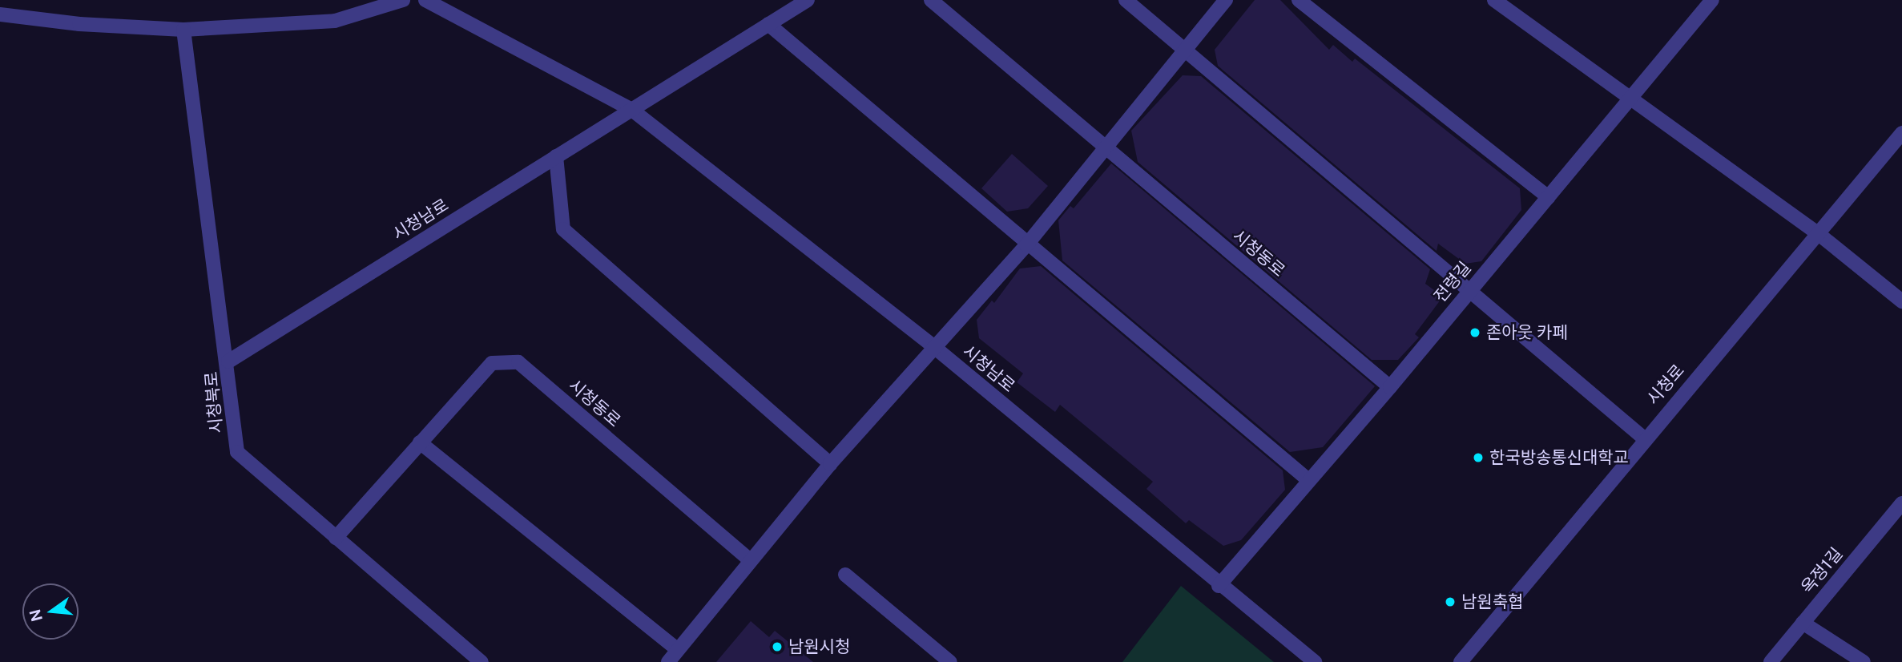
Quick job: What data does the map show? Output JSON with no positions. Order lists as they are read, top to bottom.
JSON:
{
  "streets": {
    "street": [
      "시청남로",
      "시청동로",
      "전령길",
      "시청로",
      "시청북로",
      "옥정1길"
    ]
  },
  "crossings": [
    ["시청남로", "전령길"],
    ["시청남로", "시청북로"],
    ["시청동로", "전령길"],
    ["시청동로", "시청북로"]
  ],
  "places": [
    "존아웃 카페",
    "한국방송통신대학교",
    "남원축협",
    "남원시청"
  ],
  "north": "left"
}
